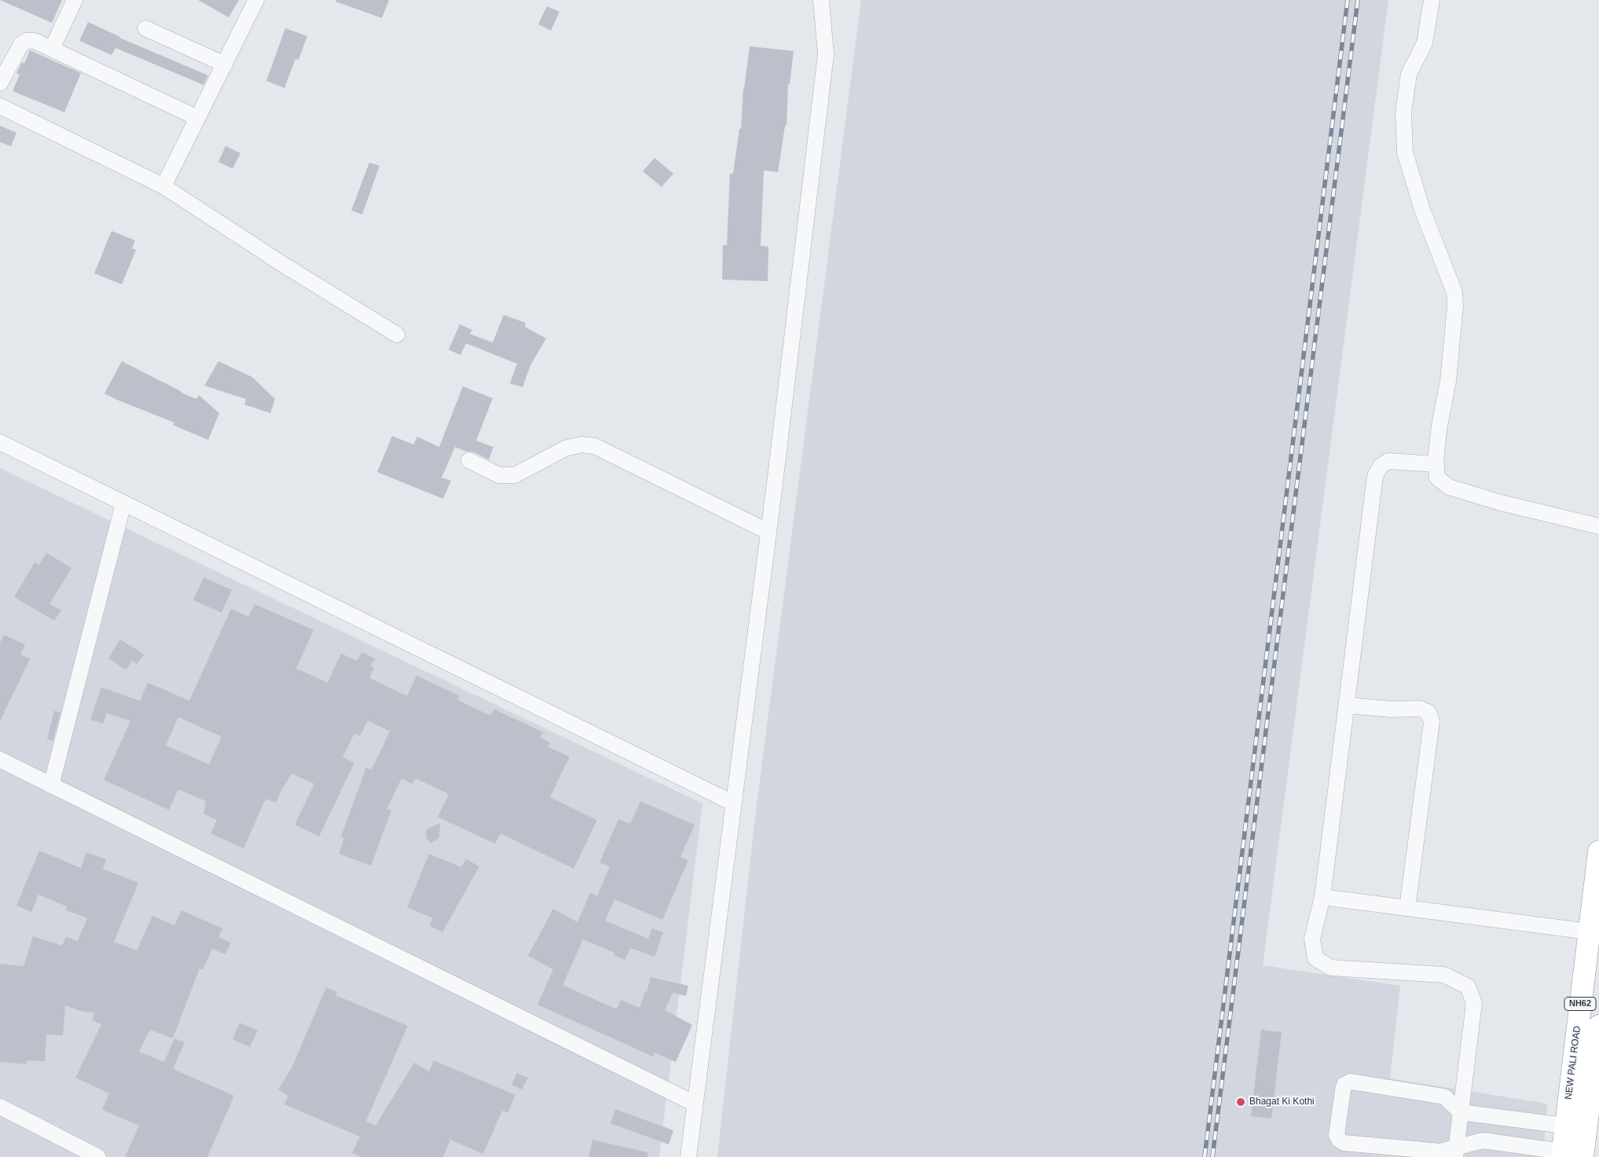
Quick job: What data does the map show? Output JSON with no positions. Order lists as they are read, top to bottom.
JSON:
{
  "streets": {
    "highway": ["NH62", "NEW PALI ROAD"]
  },
  "places": ["Bhagat Ki Kothi"]
}
